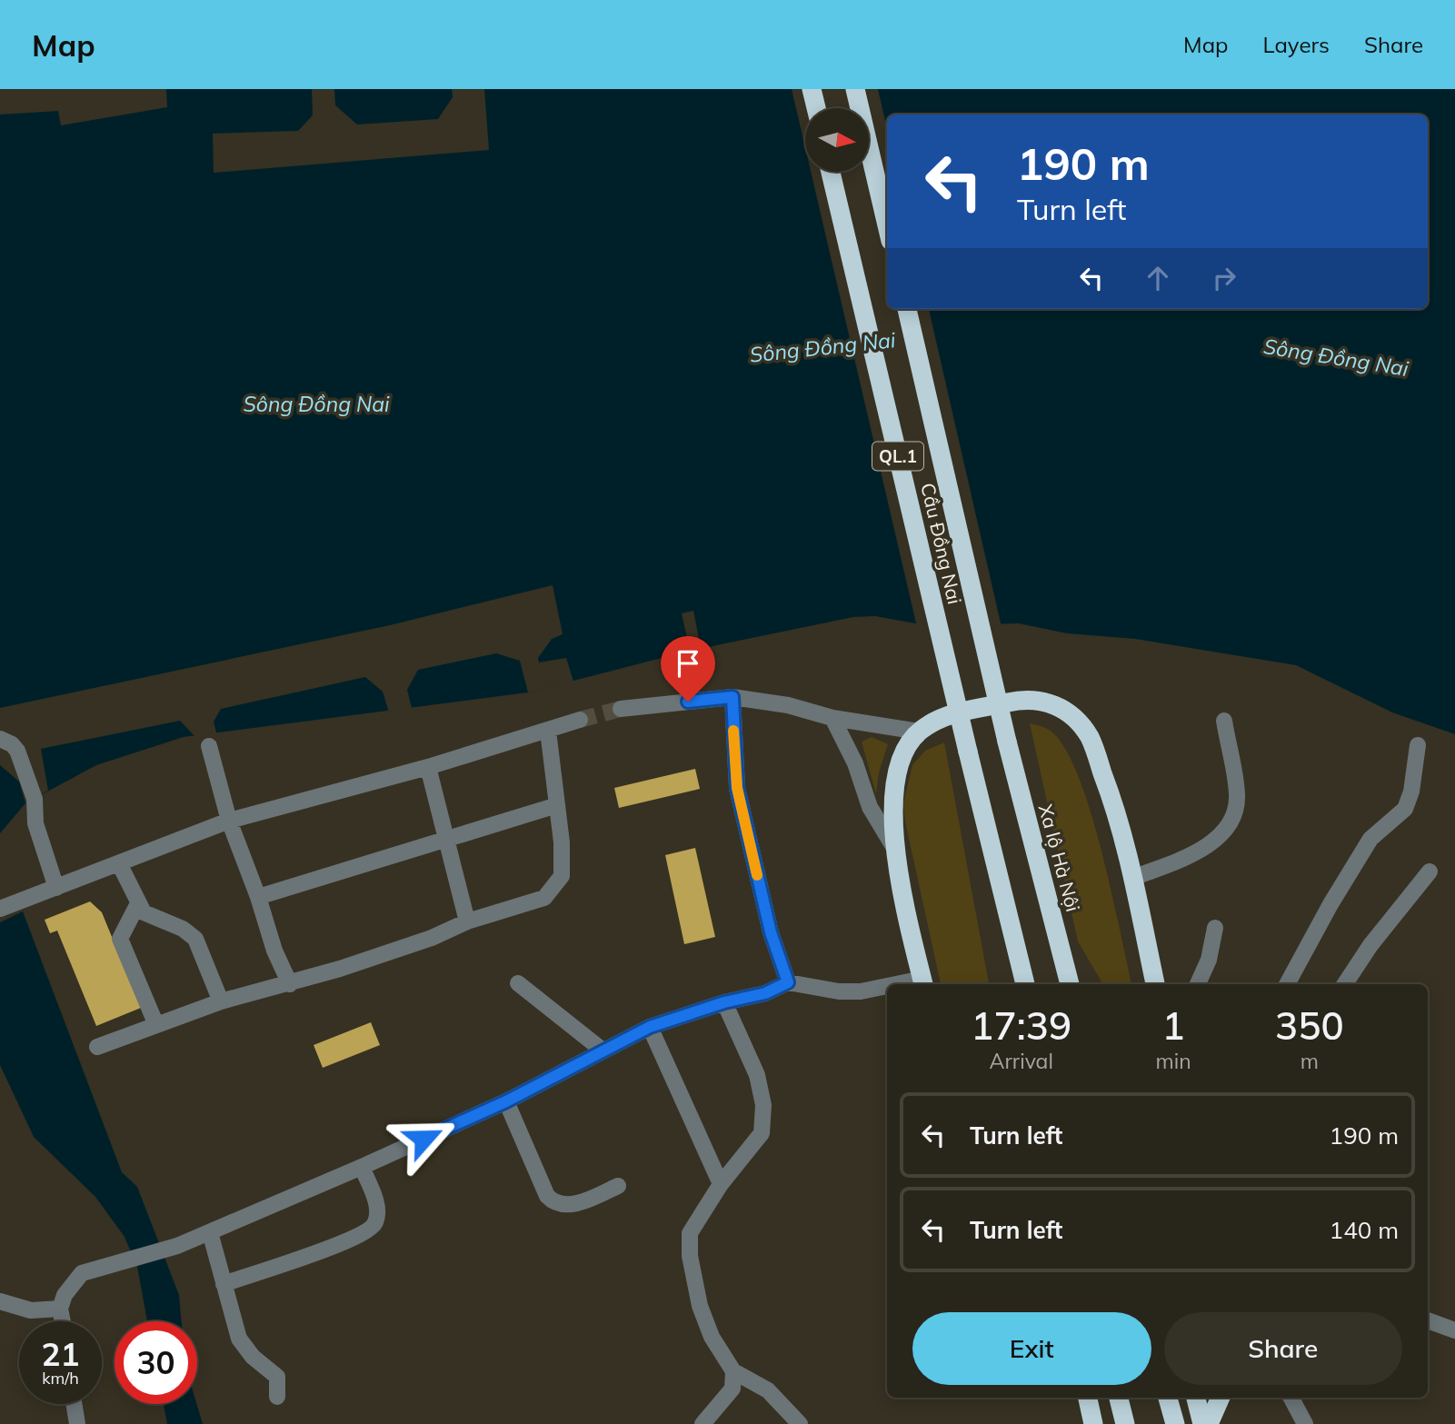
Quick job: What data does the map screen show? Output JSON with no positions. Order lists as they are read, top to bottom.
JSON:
{
  "streets": {
    "highway": ["QL.1", "Cầu Đồng Nai", "Xa lộ Hà Nội"]
  },
  "crossings": [
    ["Cầu Đồng Nai", "Xa lộ Hà Nội"]
  ],
  "water": ["Sông Đồng Nai"],
  "north": "right",
  "page": {
    "header": "Map",
    "nav": ["Map", "Layers", "Share"],
    "turn": ["190 m", "Turn left"],
    "eta": [
      "17:39",
      "Arrival",
      "1",
      "min",
      "350",
      "m"
    ],
    "list": [
      {
        "name": "Turn left",
        "value": "190 m"
      },
      {
        "name": "Turn left",
        "value": "140 m"
      }
    ],
    "buttons": ["Exit", "Share"],
    "speed": "21 km/h",
    "limit": "30"
  }
}
